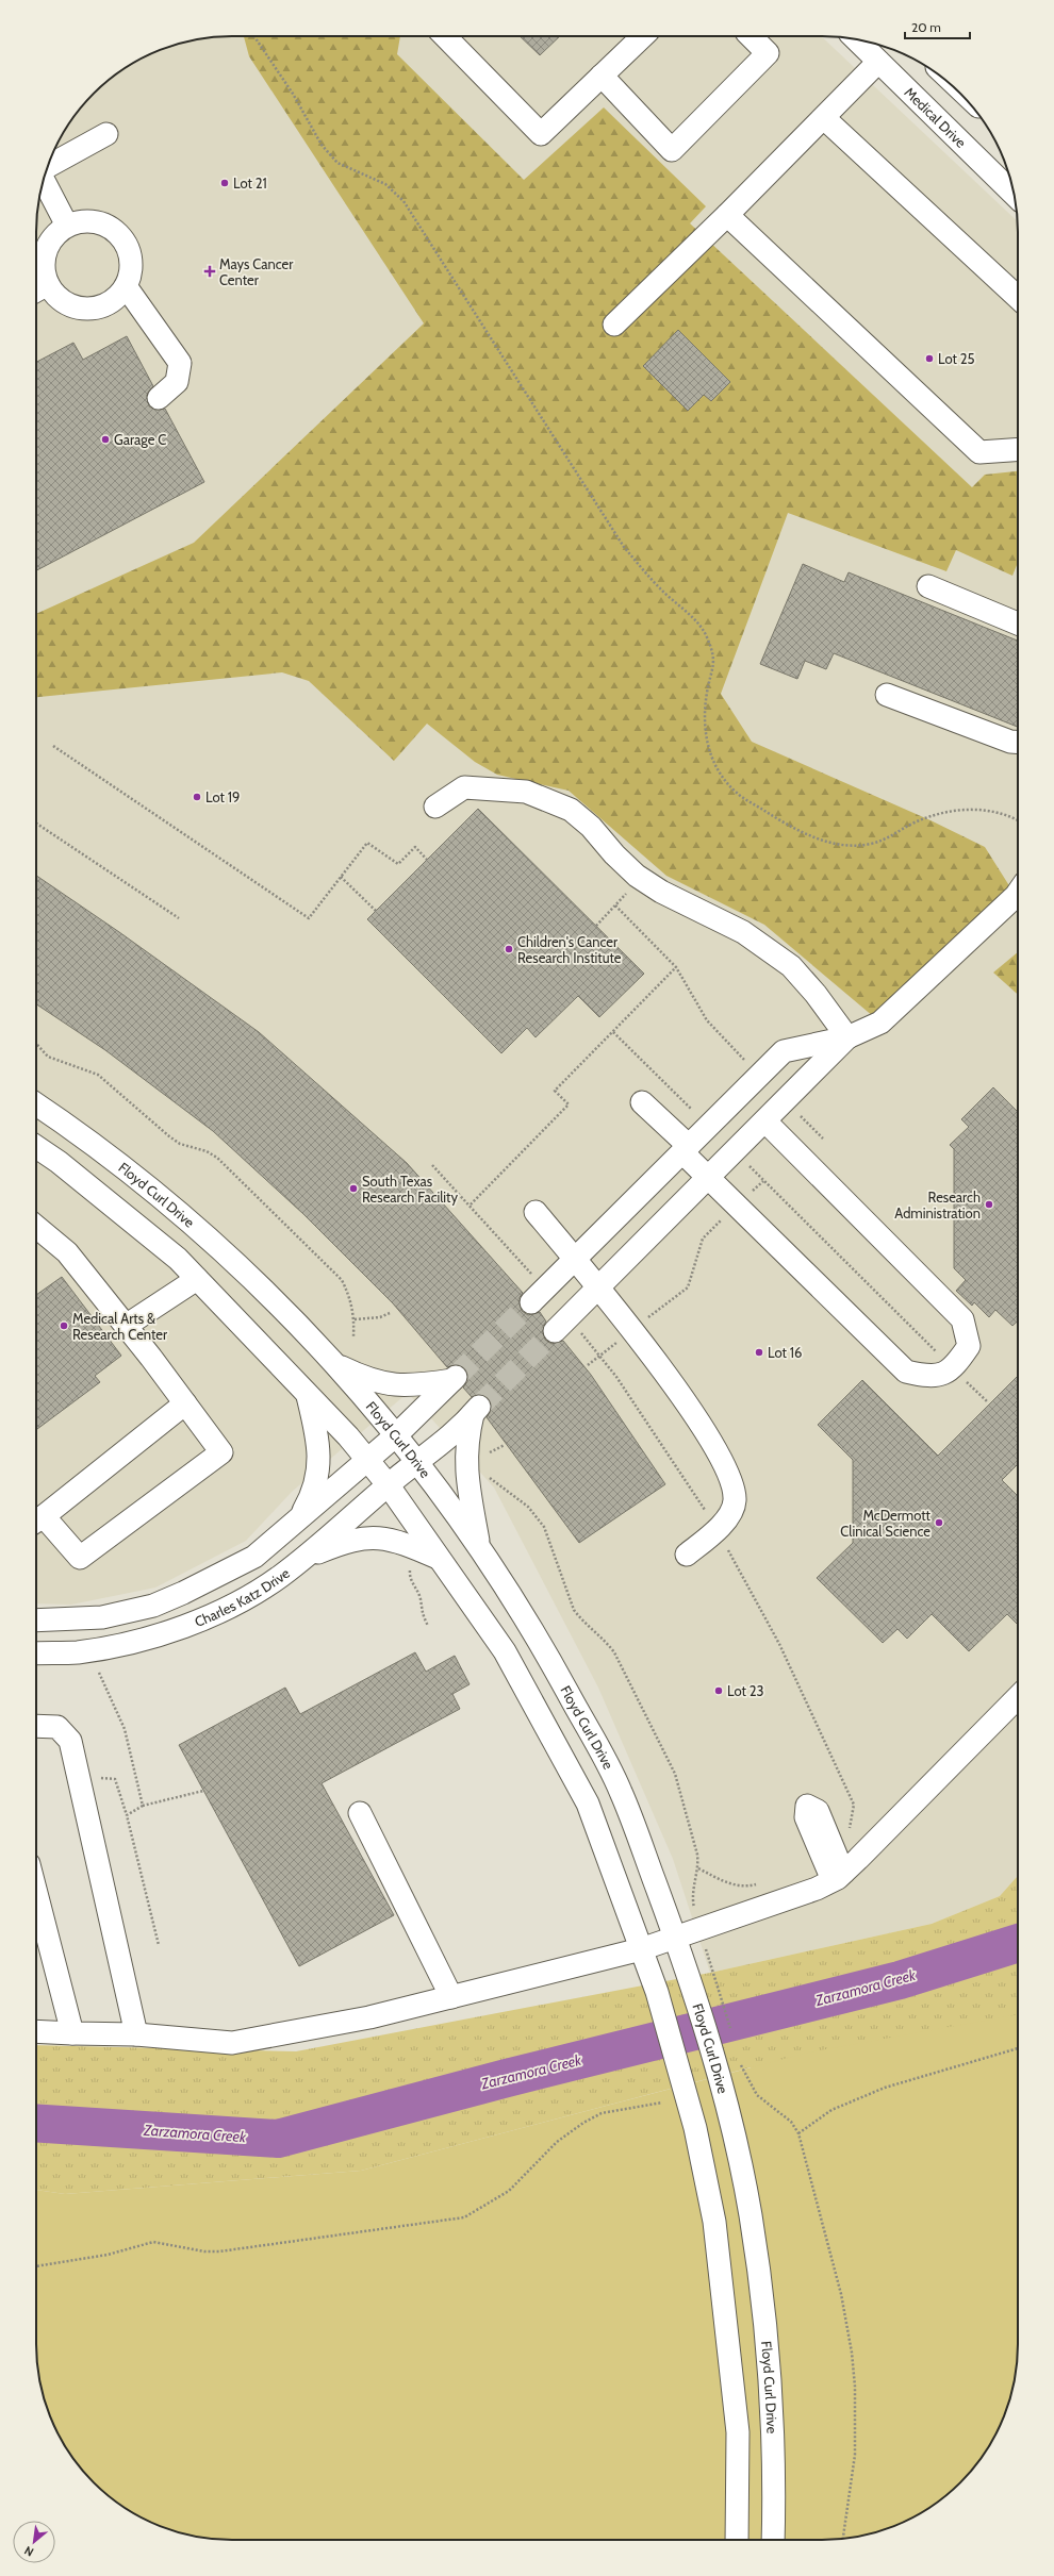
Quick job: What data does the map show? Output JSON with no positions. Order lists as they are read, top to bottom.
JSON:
{
  "streets": {
    "street": ["Medical Drive", "Floyd Curl Drive", "Charles Katz Drive"]
  },
  "crossings": [
    ["Floyd Curl Drive", "Charles Katz Drive"]
  ],
  "water": ["Zarzamora Creek"],
  "places": {
    "other": [
      "Lot 21",
      "Lot 25",
      "Garage C",
      "Lot 19",
      "Children's Cancer Research Institute",
      "South Texas Research Facility",
      "Research Administration",
      "Medical Arts & Research Center",
      "Lot 16",
      "McDermott Clinical Science",
      "Lot 23"
    ],
    "health": ["Mays Cancer Center"]
  },
  "scale_bar": "20 m",
  "north": "bottom left"
}
